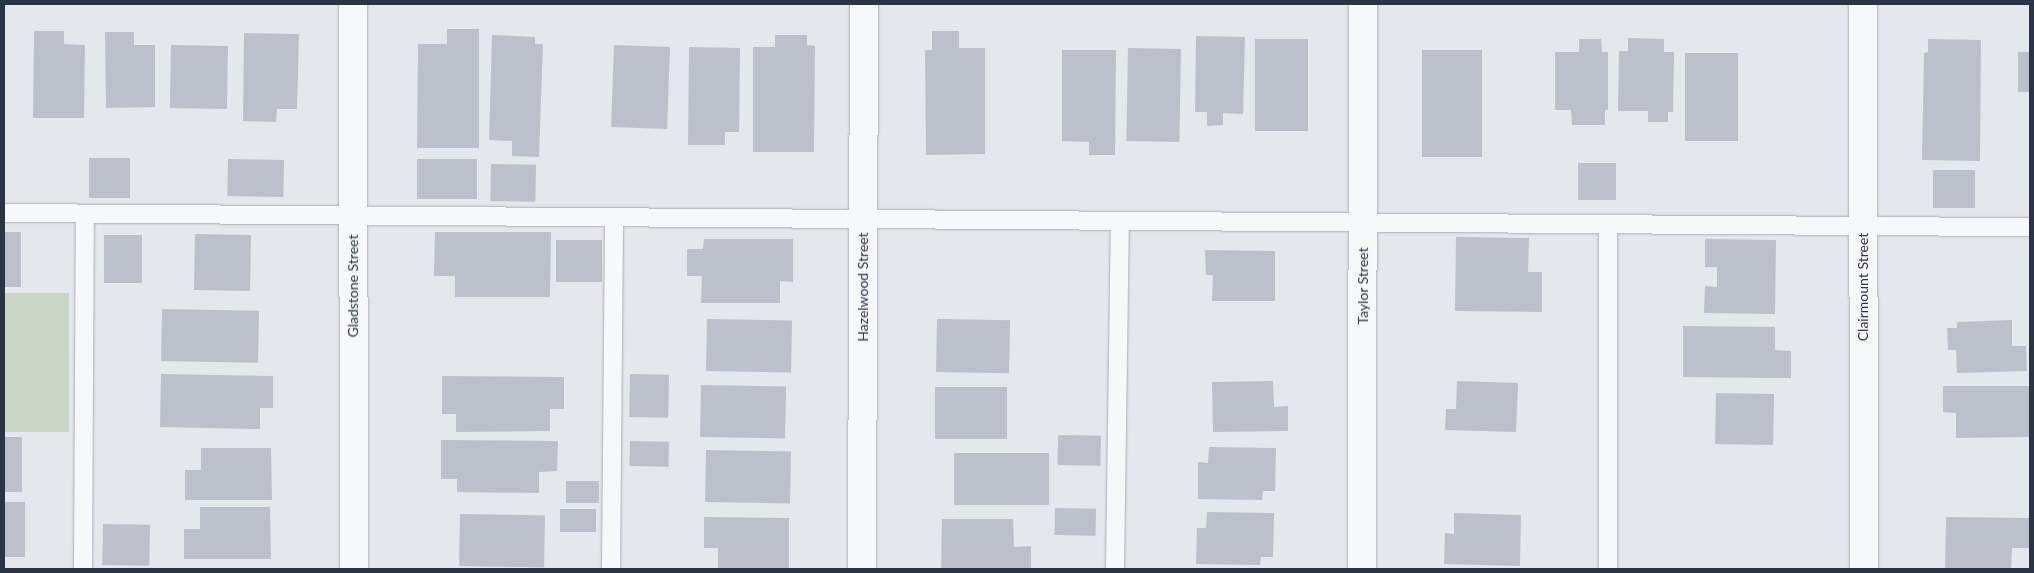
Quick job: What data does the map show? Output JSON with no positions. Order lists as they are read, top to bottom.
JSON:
{
  "streets": {
    "street": [
      "Gladstone Street",
      "Taylor Street",
      "Hazelwood Street",
      "Clairmount Street"
    ]
  }
}
